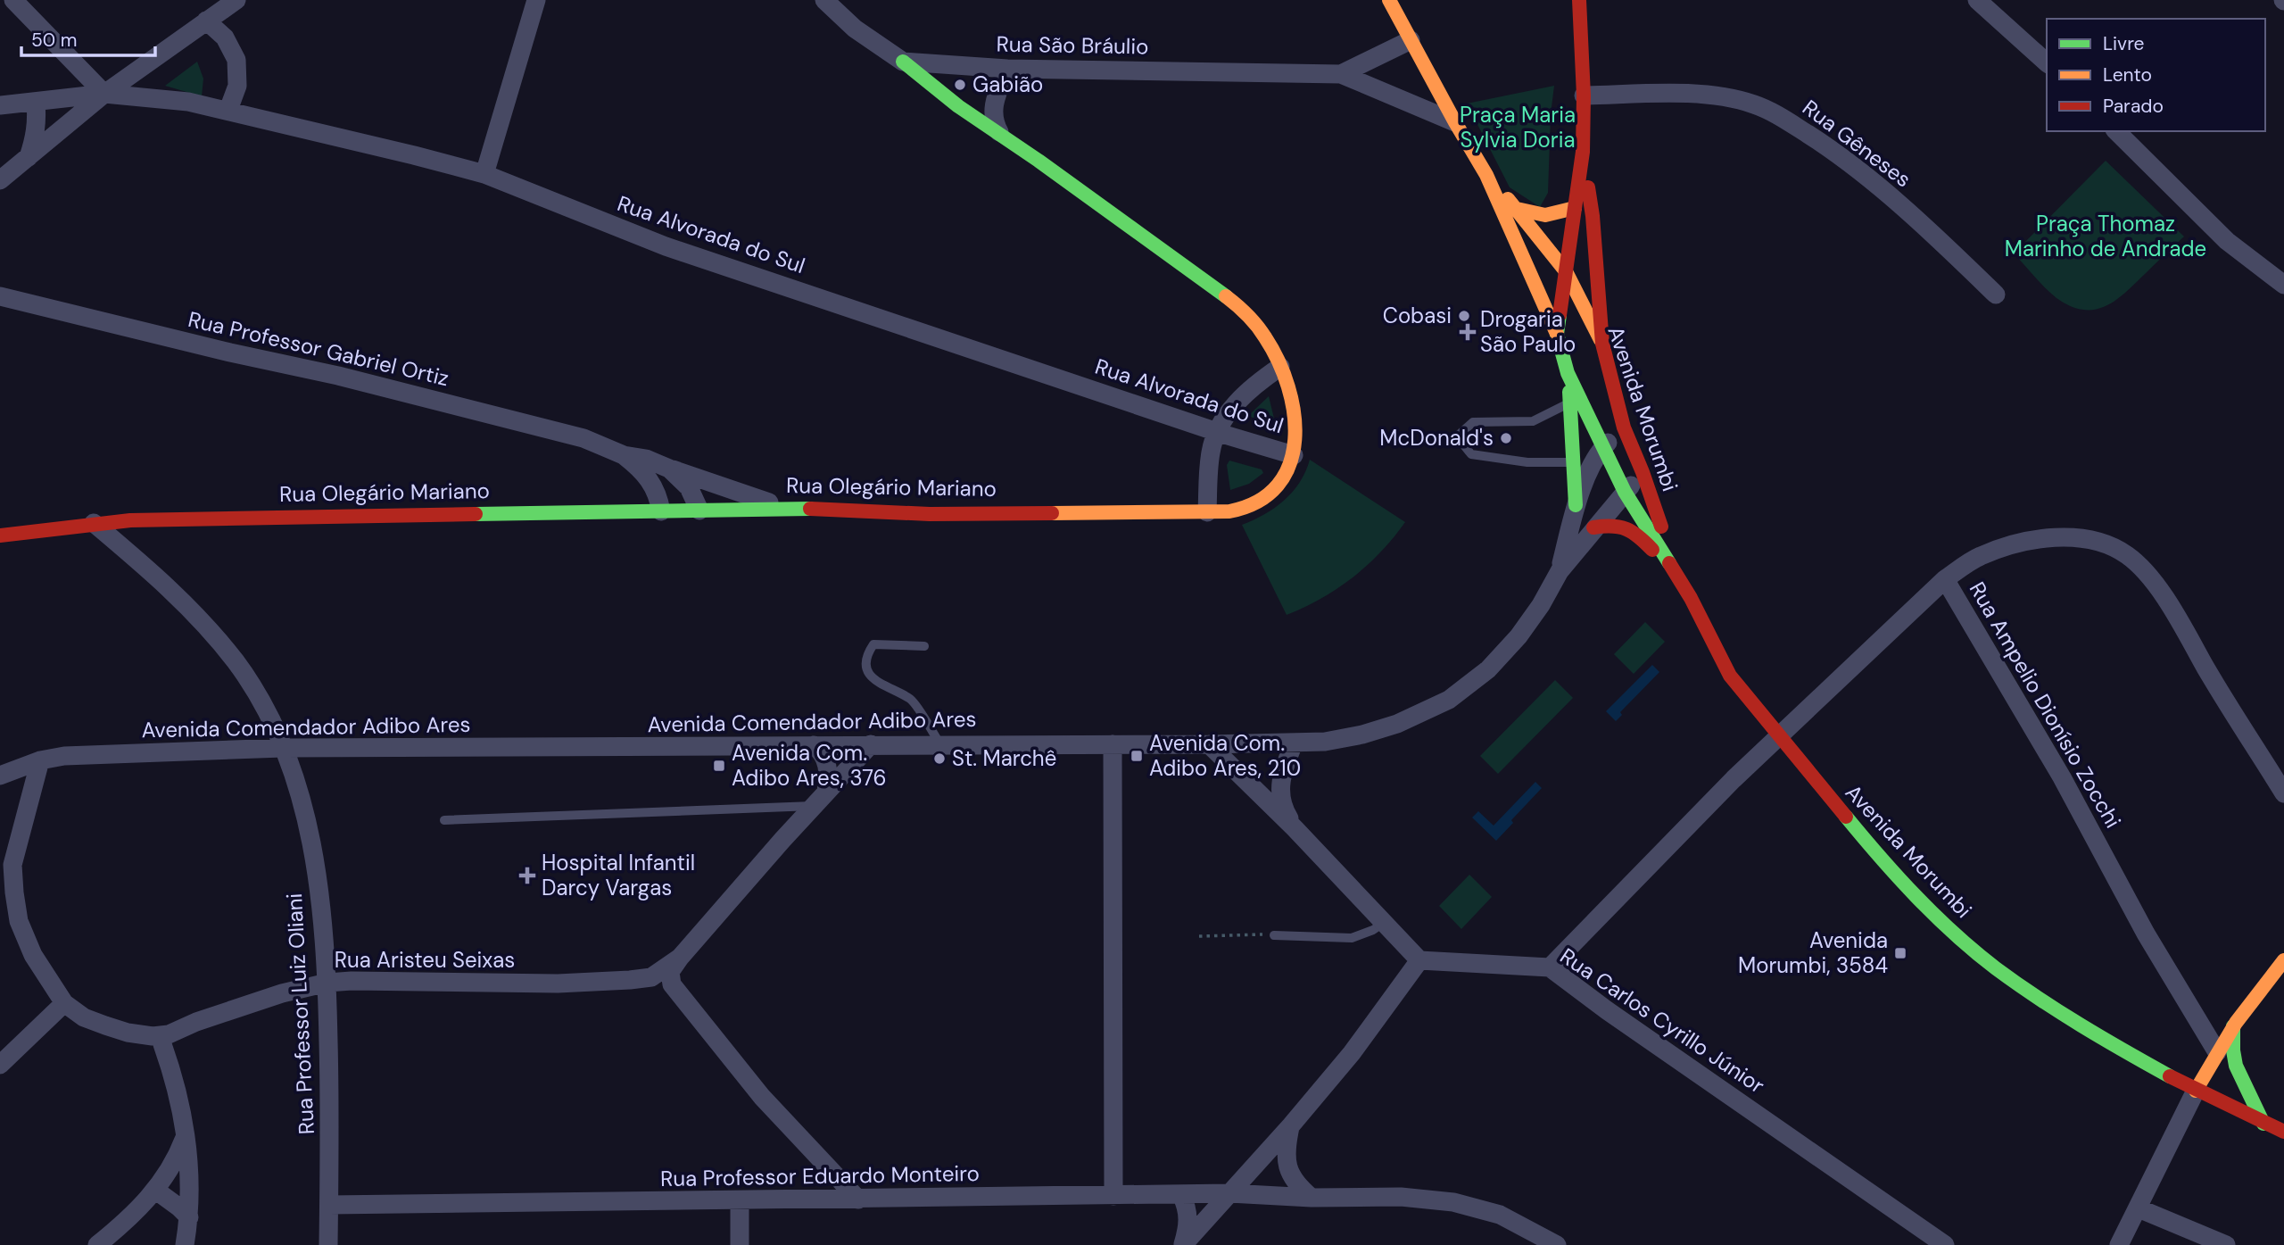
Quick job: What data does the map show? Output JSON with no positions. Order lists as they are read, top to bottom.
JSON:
{
  "streets": {
    "main road": ["Avenida Morumbi", "Rua Olegário Mariano"],
    "street": [
      "Rua São Bráulio",
      "Rua Gêneses",
      "Rua Alvorada do Sul",
      "Rua Professor Gabriel Ortiz",
      "Rua Ampelio Dionísio Zocchi",
      "Avenida Comendador Adibo Ares",
      "Rua Aristeu Seixas",
      "Rua Professor Luiz Oliani",
      "Rua Carlos Cyrillo Júnior",
      "Rua Professor Eduardo Monteiro"
    ]
  },
  "crossings": [
    ["Rua São Bráulio", "Avenida Morumbi"],
    ["Rua São Bráulio", "Rua Olegário Mariano"],
    ["Rua Alvorada do Sul", "Rua Olegário Mariano"],
    ["Rua Professor Gabriel Ortiz", "Rua Olegário Mariano"],
    ["Avenida Morumbi", "Rua Ampelio Dionísio Zocchi"],
    ["Avenida Morumbi", "Avenida Comendador Adibo Ares"],
    ["Rua Olegário Mariano", "Rua Professor Luiz Oliani"],
    ["Rua Ampelio Dionísio Zocchi", "Rua Carlos Cyrillo Júnior"],
    ["Avenida Comendador Adibo Ares", "Rua Professor Luiz Oliani"],
    ["Rua Aristeu Seixas", "Rua Professor Luiz Oliani"],
    ["Rua Professor Luiz Oliani", "Rua Professor Eduardo Monteiro"]
  ],
  "parks": ["Praça Maria Sylvia Doria", "Praça Thomaz Marinho de Andrade"],
  "places": {
    "other": [
      "Gabião",
      "Cobasi",
      "McDonald's",
      "St. Marchê"
    ],
    "health": ["Drogaria São Paulo", "Hospital Infantil Darcy Vargas"],
    "transit": ["Avenida Com. Adibo Ares, 210", "Avenida Com. Adibo Ares, 376", "Avenida Morumbi, 3584"]
  },
  "legend": ["Livre", "Lento", "Parado"],
  "scale_bar": "50 m"
}
